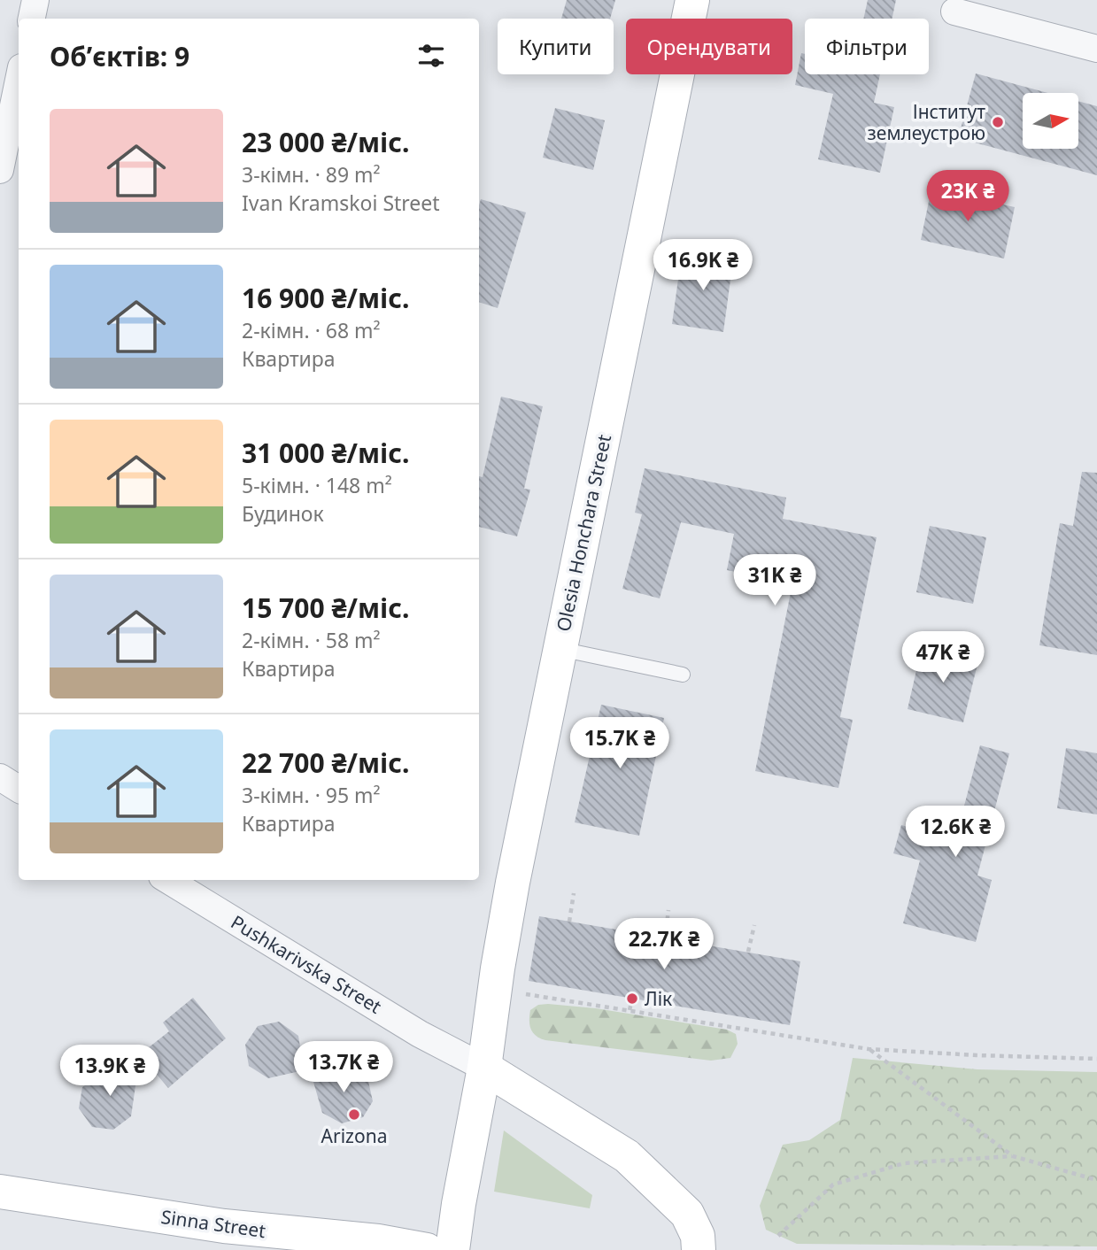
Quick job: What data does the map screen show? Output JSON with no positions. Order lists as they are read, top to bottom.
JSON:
{
  "streets": {
    "main road": ["Olesia Honchara Street", "Sinna Street"],
    "street": ["Pushkarivska Street"]
  },
  "crossings": [
    ["Olesia Honchara Street", "Pushkarivska Street"]
  ],
  "places": ["Інститут землеустрою", "Лік", "Arizona"],
  "north": "right",
  "page": {
    "chip": ["Купити", "Орендувати", "Фільтри"],
    "heading": "Об’єктів: 9",
    "list": [
      {
        "name": "23 000 ₴/міс.",
        "note": "3-кімн. · 89 m² · Ivan Kramskoi Street"
      },
      {
        "name": "16 900 ₴/міс.",
        "note": "2-кімн. · 68 m² · Квартира"
      },
      {
        "name": "31 000 ₴/міс.",
        "note": "5-кімн. · 148 m² · Будинок"
      },
      {
        "name": "15 700 ₴/міс.",
        "note": "2-кімн. · 58 m² · Квартира"
      },
      {
        "name": "22 700 ₴/міс.",
        "note": "3-кімн. · 95 m² · Квартира"
      }
    ],
    "price": [
      "23K ₴",
      "16.9K ₴",
      "31K ₴",
      "47K ₴",
      "15.7K ₴",
      "12.6K ₴",
      "22.7K ₴",
      "13.7K ₴",
      "13.9K ₴"
    ]
  }
}
